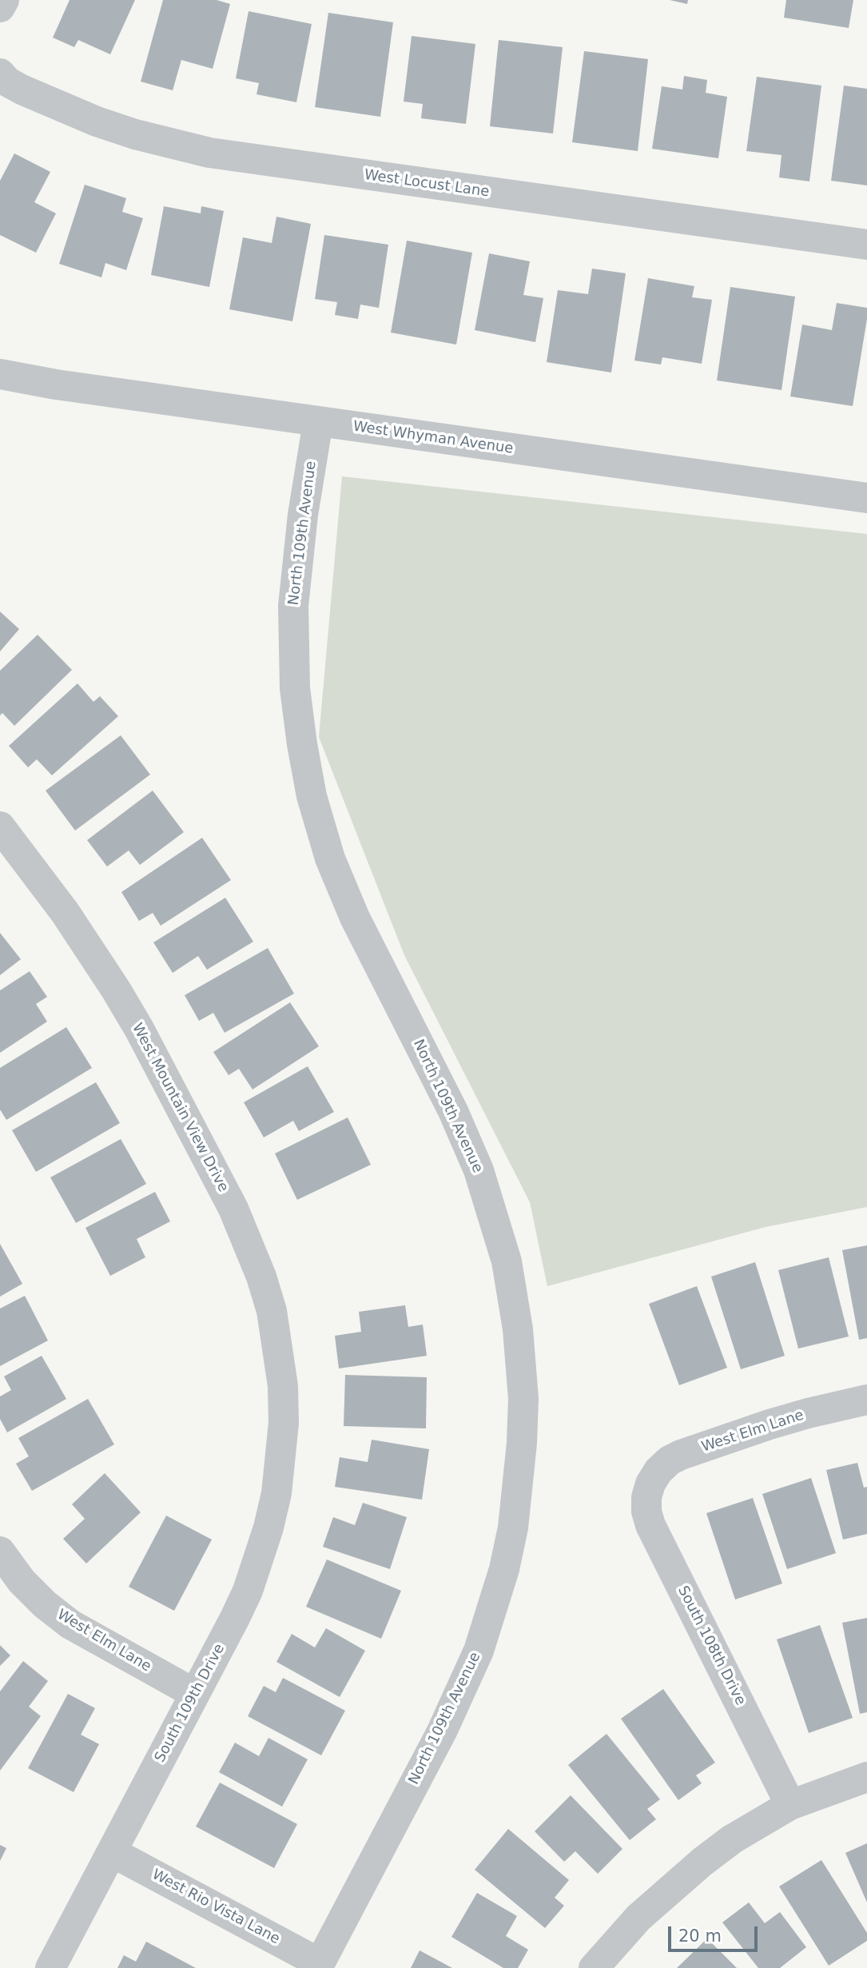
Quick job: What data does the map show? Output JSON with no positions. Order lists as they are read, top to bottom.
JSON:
{
  "streets": {
    "street": [
      "West Locust Lane",
      "West Whyman Avenue",
      "North 109th Avenue",
      "West Mountain View Drive",
      "West Elm Lane",
      "South 108th Drive",
      "South 109th Drive",
      "West Rio Vista Lane"
    ]
  },
  "crossings": [
    ["West Whyman Avenue", "North 109th Avenue"],
    ["North 109th Avenue", "West Rio Vista Lane"],
    ["West Mountain View Drive", "South 109th Drive"],
    ["West Elm Lane", "South 108th Drive"],
    ["West Elm Lane", "South 109th Drive"],
    ["South 109th Drive", "West Rio Vista Lane"]
  ],
  "scale_bar": "20 m"
}
